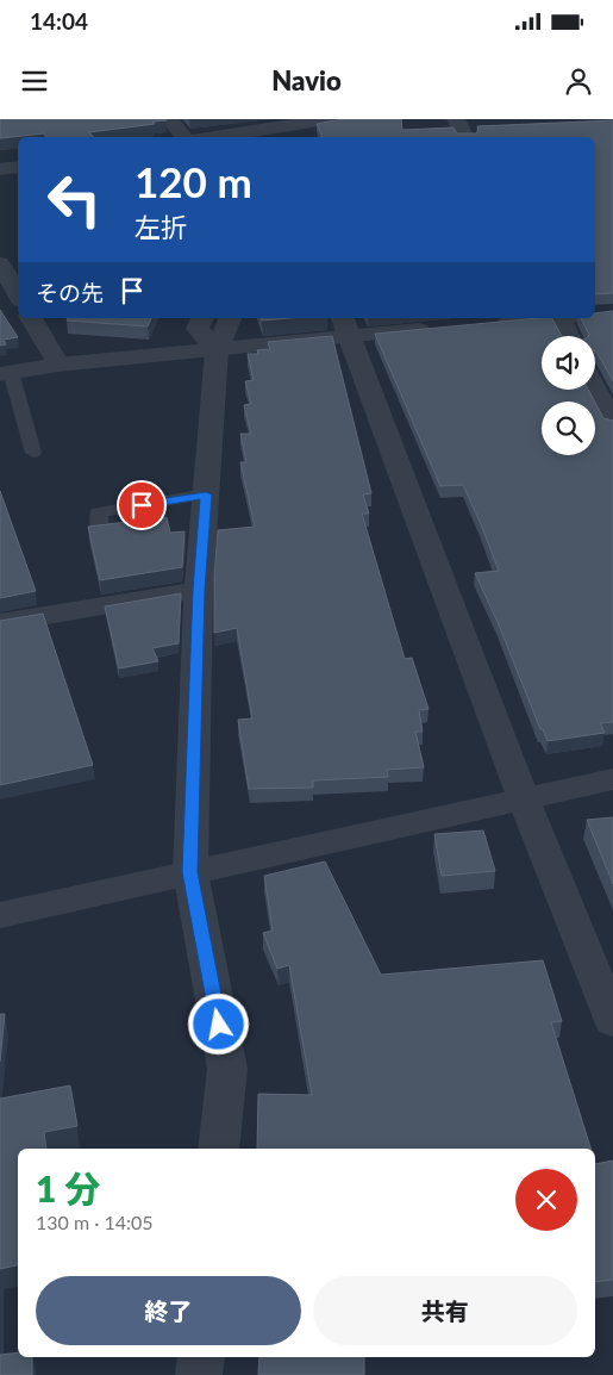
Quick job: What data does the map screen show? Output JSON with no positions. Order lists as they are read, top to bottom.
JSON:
{
  "page": {
    "status": "14:04",
    "header": "Navio",
    "turn": ["120 m", "左折"],
    "then": "その先",
    "heading": ["1 分", "130 m · 14:05"],
    "buttons": ["終了", "共有"]
  }
}
